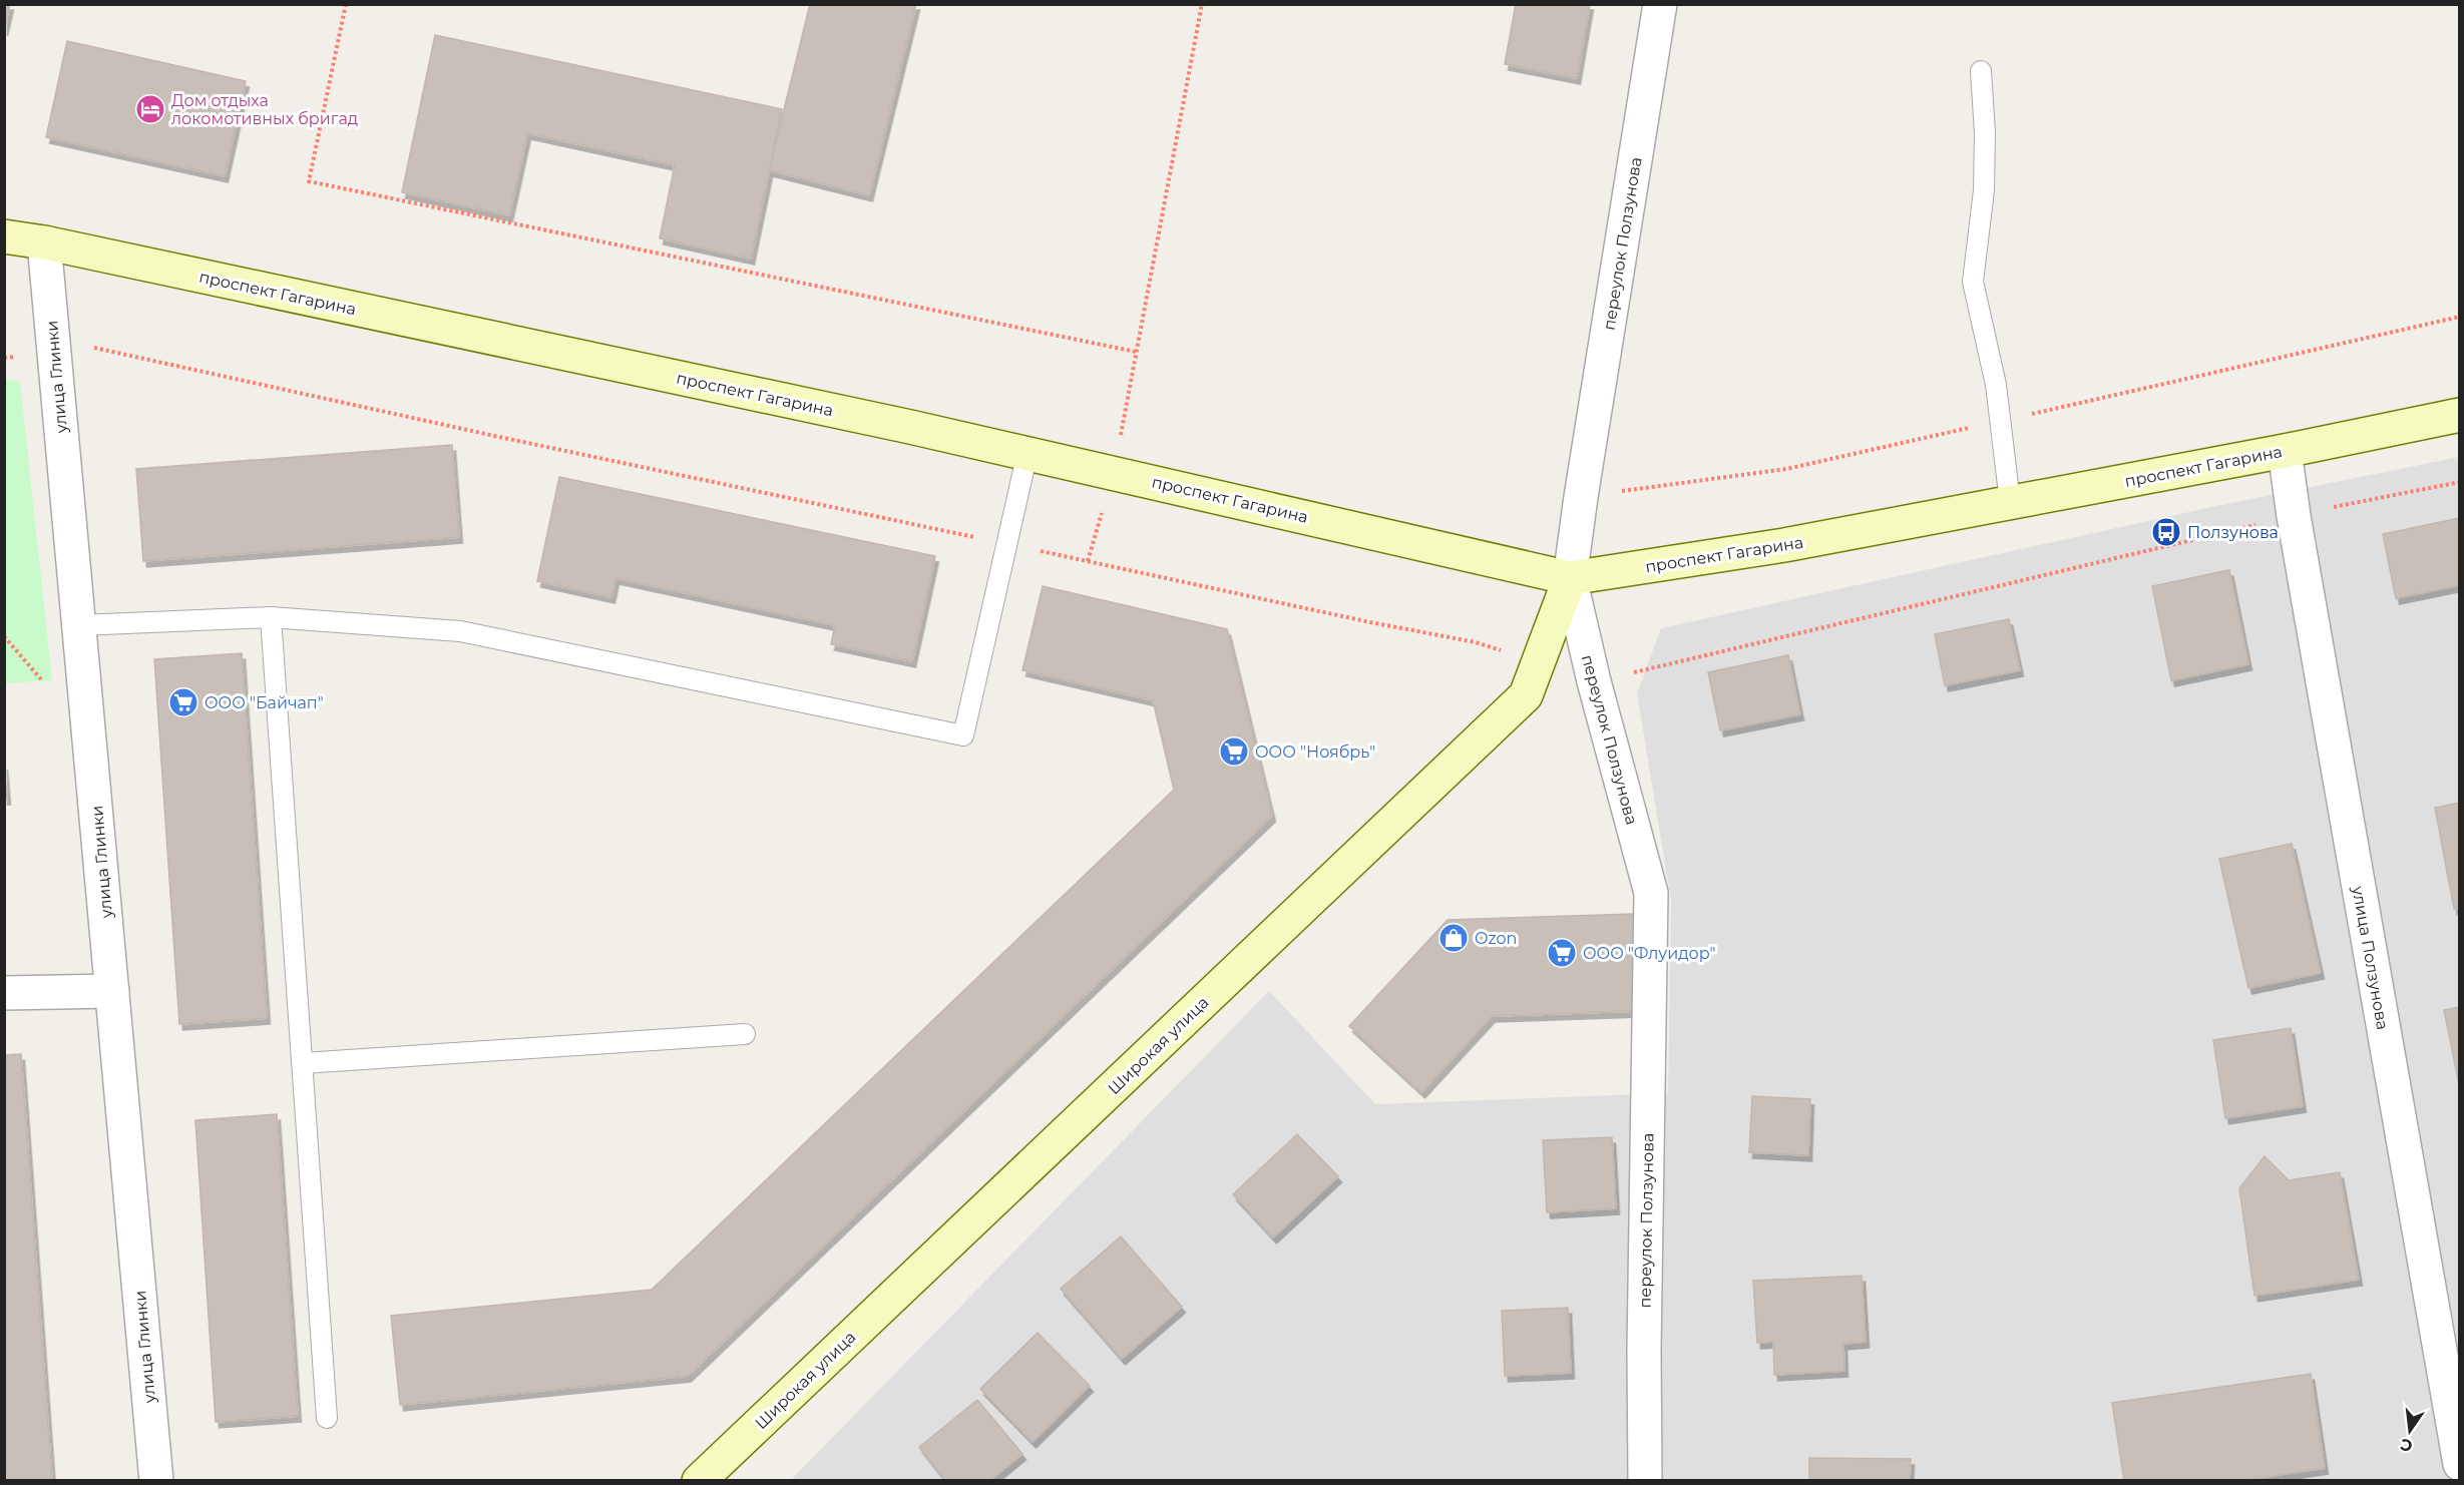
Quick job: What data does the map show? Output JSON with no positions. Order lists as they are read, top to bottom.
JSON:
{
  "streets": {
    "main road": ["проспект Гагарина", "Широкая улица"],
    "street": ["переулок Ползунова", "улица Глинки", "улица Ползунова"]
  },
  "crossings": [
    ["переулок Ползунова", "проспект Гагарина"],
    ["переулок Ползунова", "Широкая улица"],
    ["проспект Гагарина", "улица Глинки"],
    ["проспект Гагарина", "улица Ползунова"],
    ["проспект Гагарина", "Широкая улица"]
  ],
  "places": {
    "hotel": ["Дом отдыха локомотивных бригад"],
    "bus stop": ["Ползунова"],
    "supermarket": ["ООО \"Байчап\"", "ООО \"Ноябрь\"", "ООО \"Флуидор\""],
    "shop": ["Ozon"]
  },
  "north": "bottom"
}
